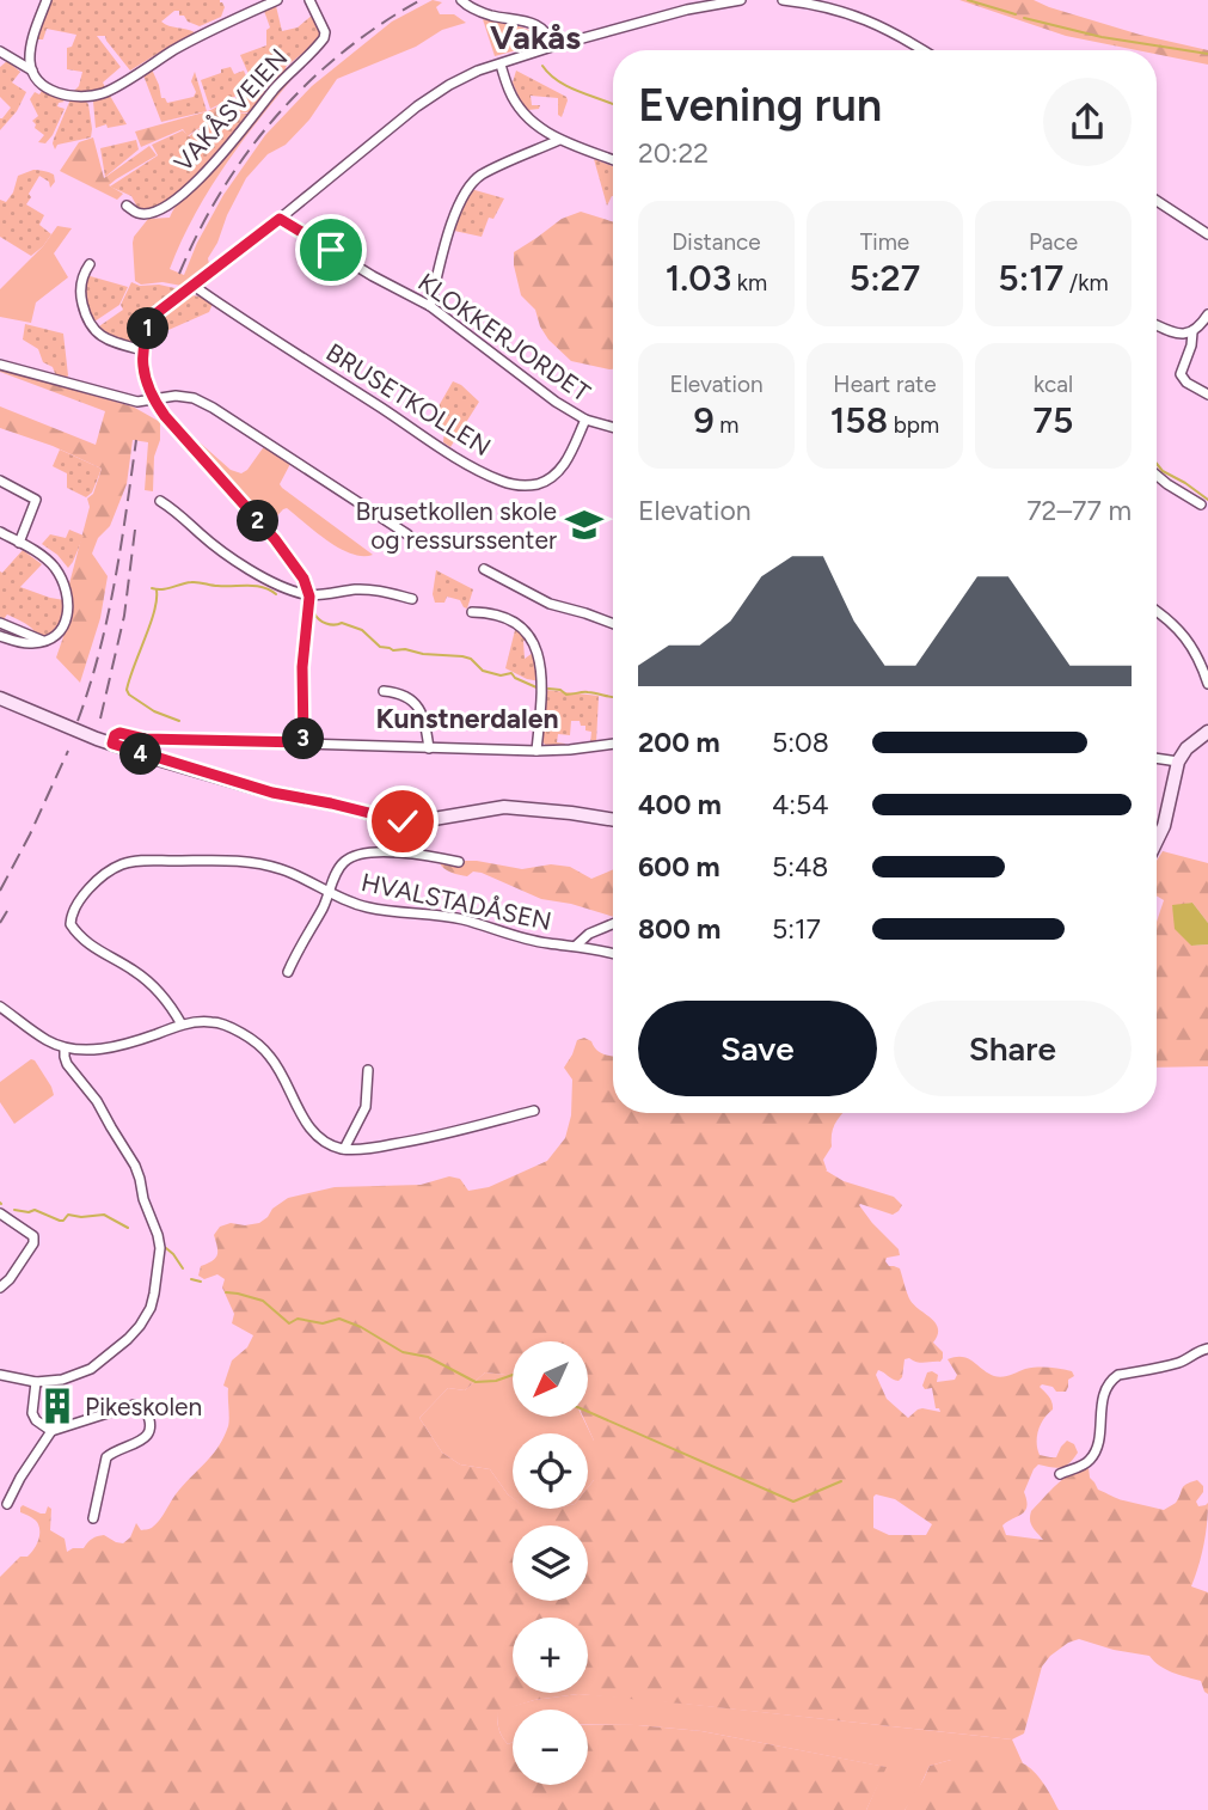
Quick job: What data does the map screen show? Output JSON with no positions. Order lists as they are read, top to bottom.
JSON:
{
  "streets": {
    "street": [
      "VAKÅSVEIEN",
      "KLOKKERJORDET",
      "BRUSETKOLLEN",
      "HVALSTADÅSEN"
    ]
  },
  "crossings": [
    ["KLOKKERJORDET", "BRUSETKOLLEN"]
  ],
  "districts": ["Vakås", "Kunstnerdalen"],
  "places": {
    "school or university": ["Brusetkollen skole og ressurssenter"],
    "building": ["Pikeskolen"]
  },
  "north": "bottom left",
  "page": {
    "heading": ["Evening run", "20:22"],
    "stats": [
      ["Distance", "1.03 km"],
      ["Time", "5:27"],
      ["Pace", "5:17 /km"],
      ["Elevation", "9 m"],
      ["Heart rate", "158 bpm"],
      ["kcal", "75"]
    ],
    "pins": [
      "1",
      "2",
      "3",
      "4"
    ],
    "chart": ["Elevation", "72–77 m"],
    "list": [
      {
        "name": "200 m",
        "note": "5:08"
      },
      {
        "name": "400 m",
        "note": "4:54"
      },
      {
        "name": "600 m",
        "note": "5:48"
      },
      {
        "name": "800 m",
        "note": "5:17"
      }
    ],
    "buttons": ["Save", "Share"],
    "map_buttons": ["+", "−"]
  }
}
